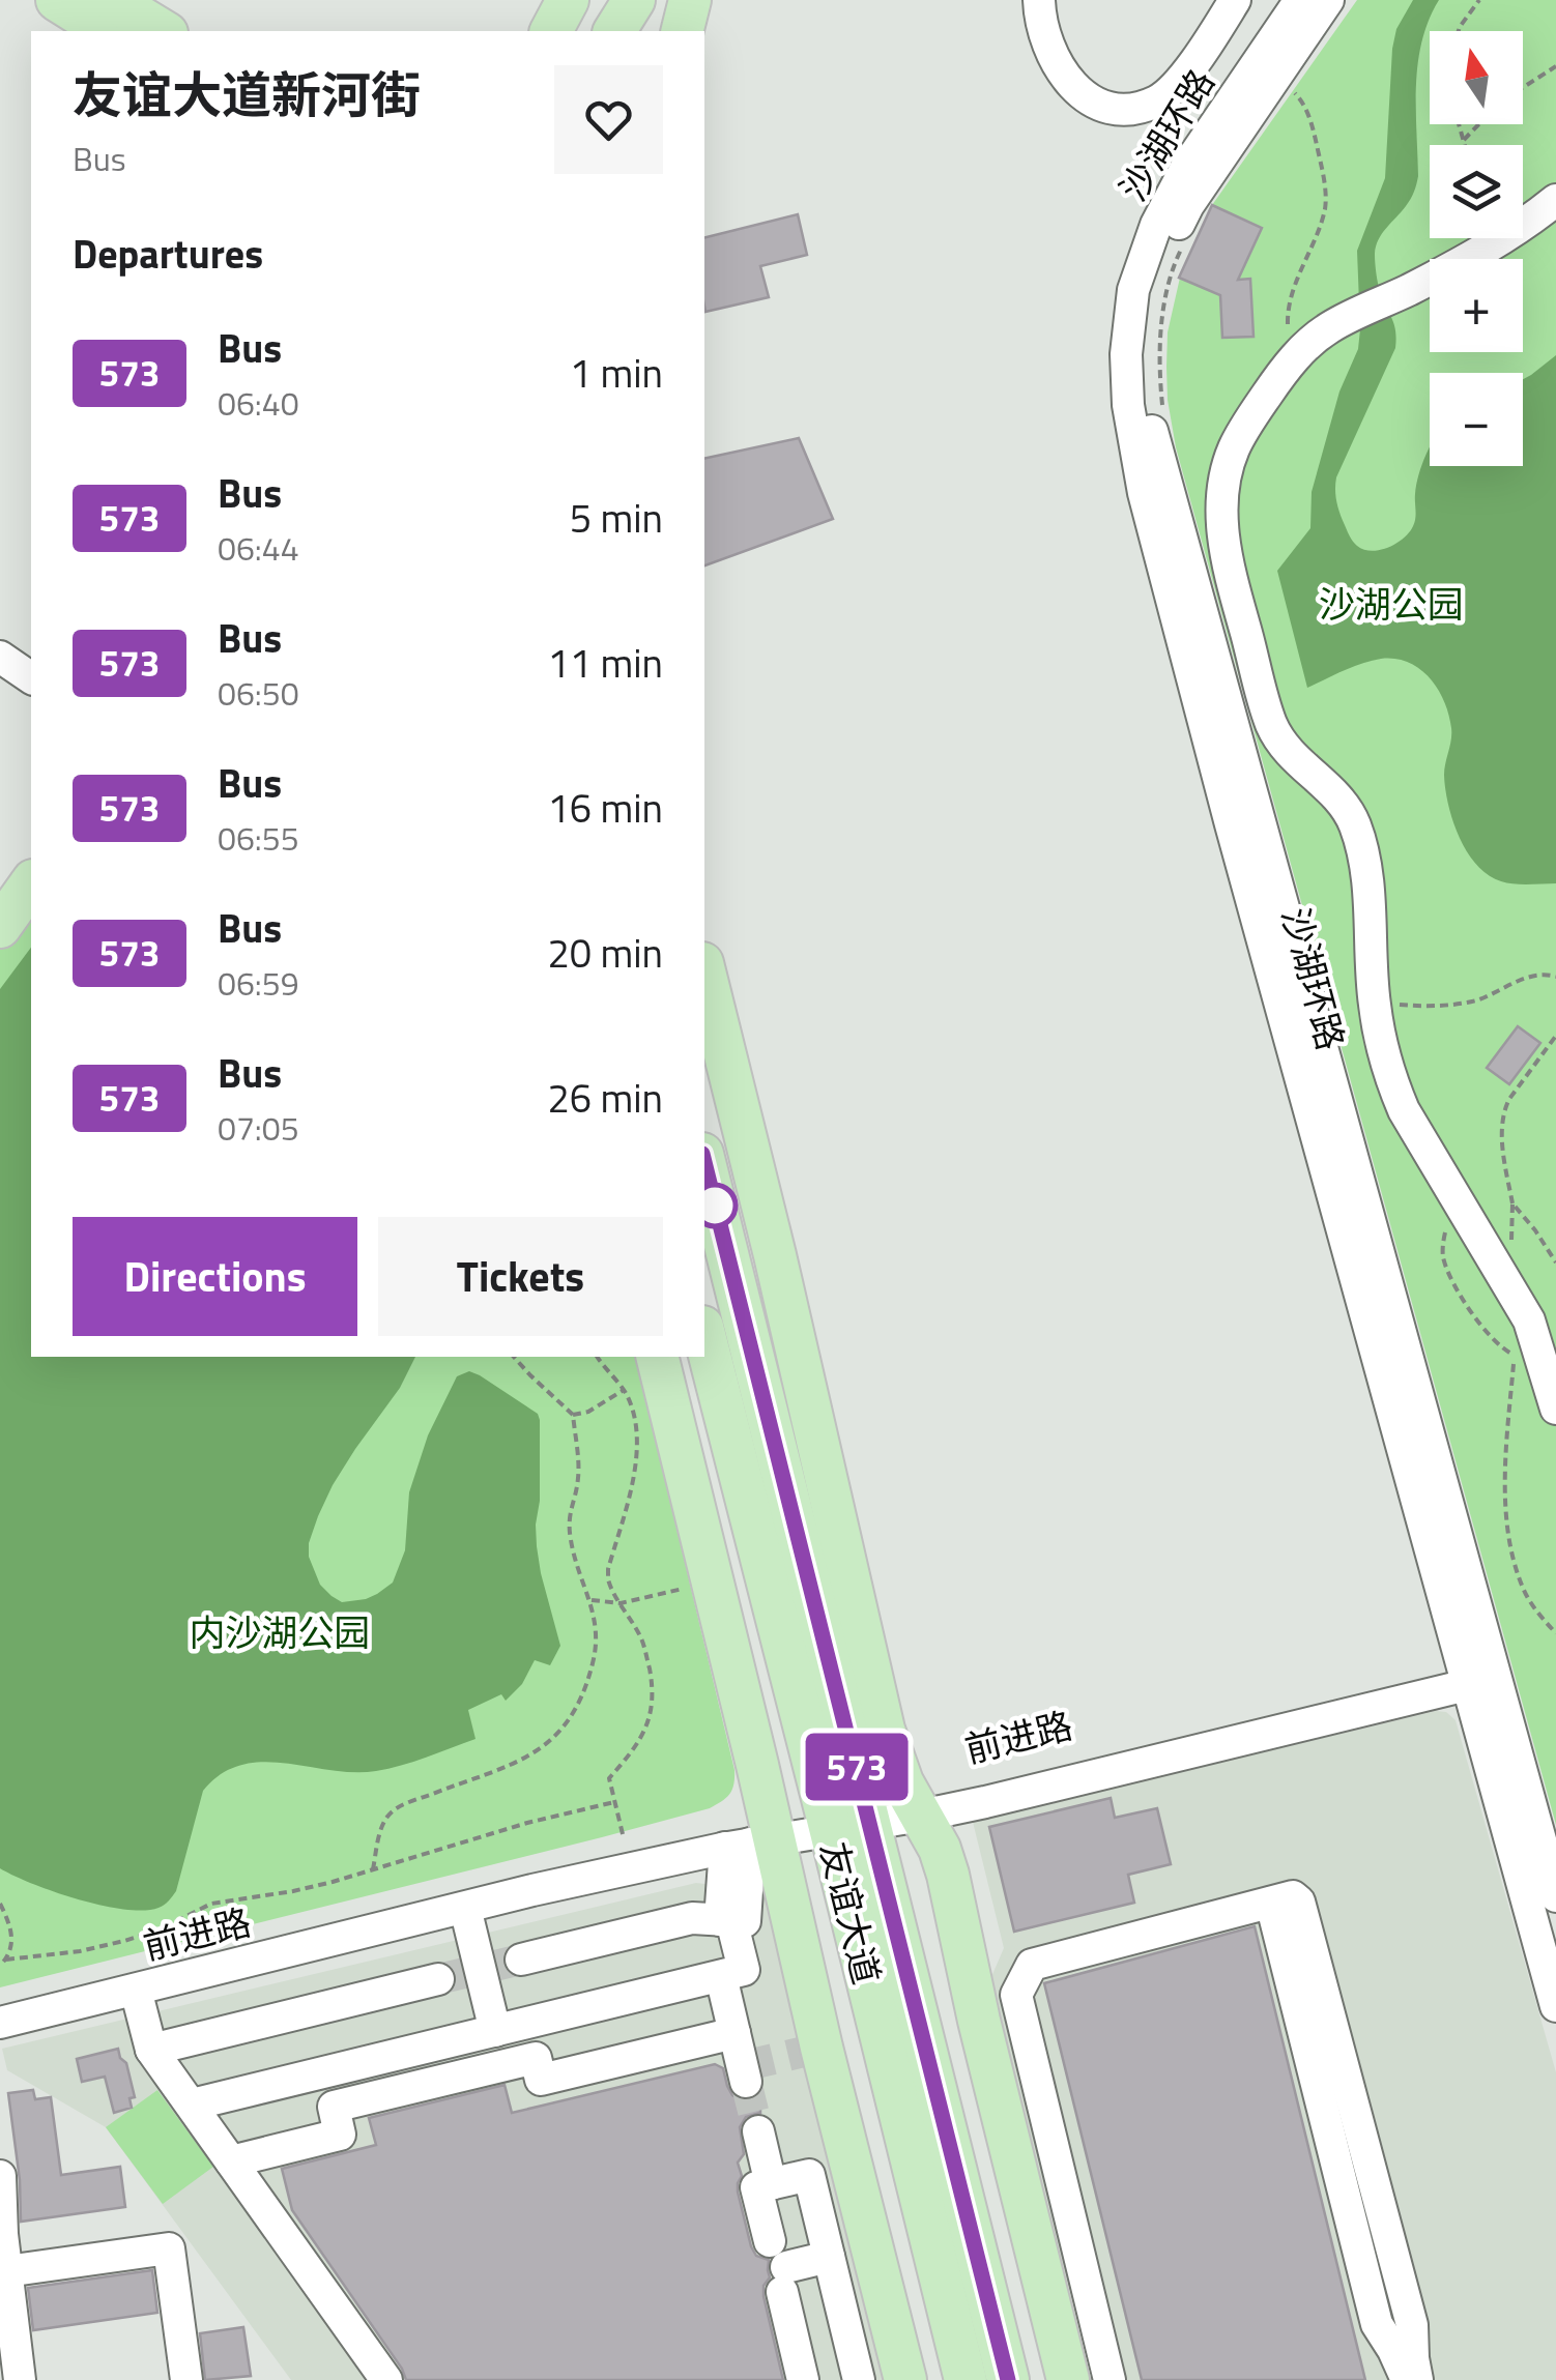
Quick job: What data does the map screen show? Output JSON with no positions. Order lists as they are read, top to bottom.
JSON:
{
  "streets": {
    "main road": ["友谊大道"],
    "street": ["沙湖环路", "前进路"]
  },
  "crossings": [
    ["沙湖环路", "前进路"],
    ["前进路", "友谊大道"]
  ],
  "parks": ["沙湖公园", "内沙湖公园"],
  "lines": ["bus line 573"],
  "north": "top",
  "page": {
    "on_map": "573",
    "map_buttons": ["+", "−"],
    "heading": [
      ["友谊大道新河街", "Bus"],
      "Departures"
    ],
    "list": [
      {
        "mark": "573",
        "name": "Bus",
        "note": "06:40",
        "value": "1 min"
      },
      {
        "mark": "573",
        "name": "Bus",
        "note": "06:44",
        "value": "5 min"
      },
      {
        "mark": "573",
        "name": "Bus",
        "note": "06:50",
        "value": "11 min"
      },
      {
        "mark": "573",
        "name": "Bus",
        "note": "06:55",
        "value": "16 min"
      },
      {
        "mark": "573",
        "name": "Bus",
        "note": "06:59",
        "value": "20 min"
      },
      {
        "mark": "573",
        "name": "Bus",
        "note": "07:05",
        "value": "26 min"
      }
    ],
    "buttons": ["Directions", "Tickets"]
  }
}
